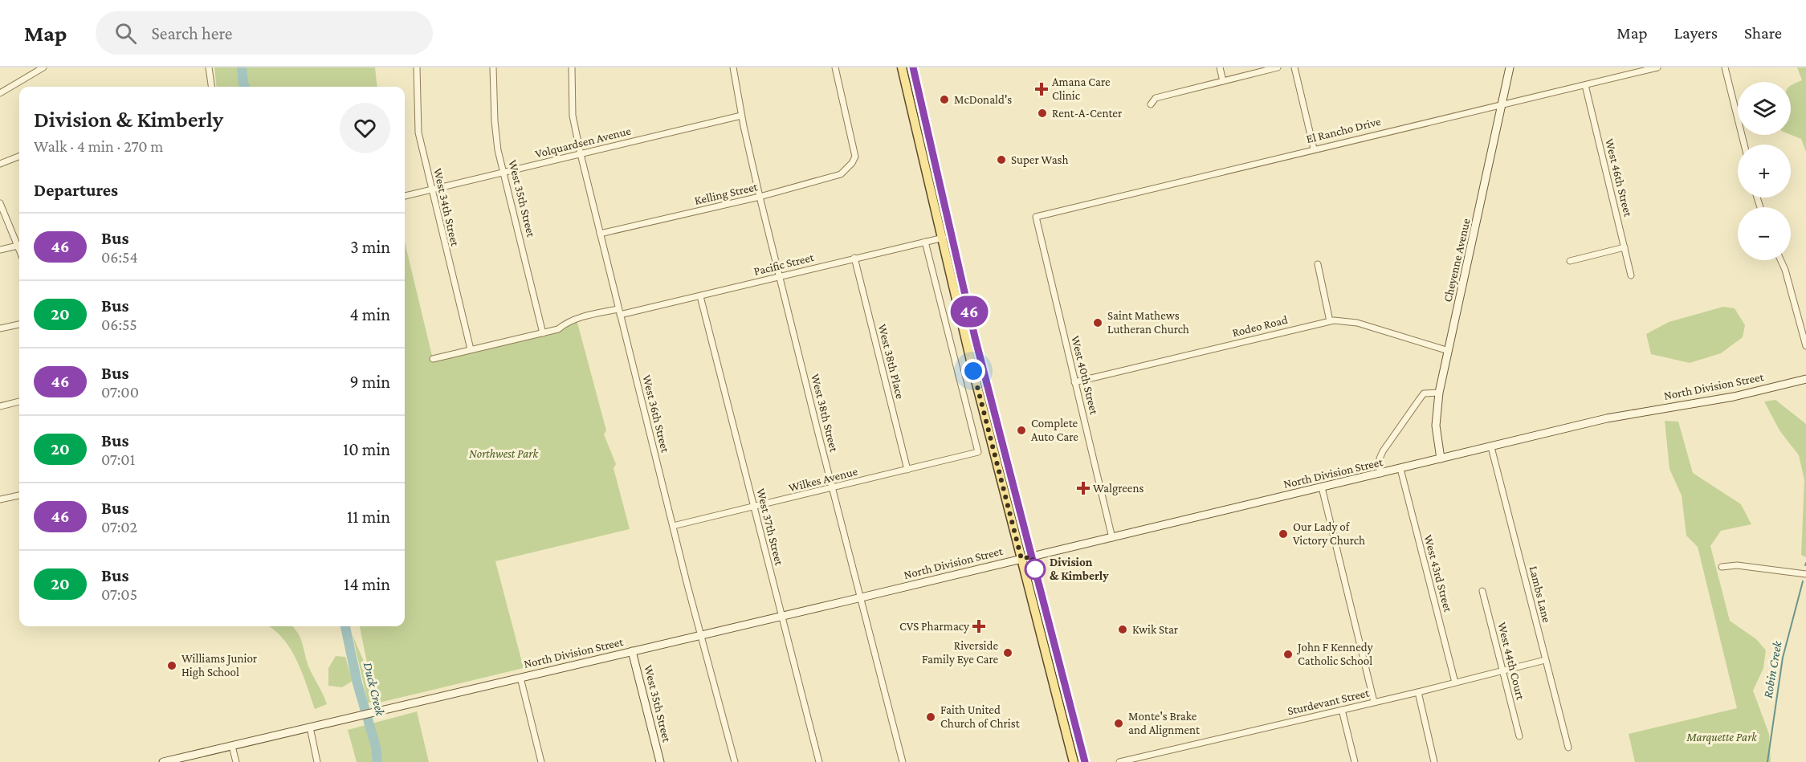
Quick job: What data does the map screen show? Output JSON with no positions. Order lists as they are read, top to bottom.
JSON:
{
  "streets": {
    "main road": ["West 35th Street", "Cheyenne Avenue", "North Division Street"],
    "street": [
      "El Rancho Drive",
      "Volquardsen Avenue",
      "West 46th Street",
      "Kelling Street",
      "West 34th Street",
      "Pacific Street",
      "Rodeo Road",
      "West 38th Place",
      "West 40th Street",
      "West 38th Street",
      "West 36th Street",
      "Wilkes Avenue",
      "West 37th Street",
      "West 43rd Street",
      "Lambs Lane",
      "West 44th Court",
      "Sturdevant Street"
    ]
  },
  "crossings": [
    ["El Rancho Drive", "West 46th Street"],
    ["El Rancho Drive", "Cheyenne Avenue"],
    ["El Rancho Drive", "West 40th Street"],
    ["Volquardsen Avenue", "West 35th Street"],
    ["Volquardsen Avenue", "West 34th Street"],
    ["Volquardsen Avenue", "West 38th Street"],
    ["Volquardsen Avenue", "West 36th Street"],
    ["Kelling Street", "West 38th Street"],
    ["Kelling Street", "West 36th Street"],
    ["West 35th Street", "Pacific Street"],
    ["West 35th Street", "North Division Street"],
    ["West 34th Street", "Pacific Street"],
    ["Cheyenne Avenue", "Rodeo Road"],
    ["Cheyenne Avenue", "North Division Street"],
    ["Pacific Street", "West 38th Place"],
    ["Pacific Street", "West 38th Street"],
    ["Pacific Street", "West 36th Street"],
    ["Pacific Street", "Wilkes Avenue"],
    ["Pacific Street", "West 37th Street"],
    ["Rodeo Road", "West 40th Street"],
    ["West 38th Place", "Wilkes Avenue"],
    ["West 40th Street", "North Division Street"],
    ["North Division Street", "West 38th Street"],
    ["North Division Street", "West 36th Street"],
    ["North Division Street", "West 37th Street"],
    ["North Division Street", "West 43rd Street"],
    ["North Division Street", "Lambs Lane"],
    ["West 38th Street", "Wilkes Avenue"],
    ["West 36th Street", "Wilkes Avenue"],
    ["Wilkes Avenue", "West 37th Street"],
    ["West 43rd Street", "Sturdevant Street"],
    ["West 44th Court", "Sturdevant Street"]
  ],
  "water": ["Robin Creek", "Duck Creek"],
  "parks": ["Northwest Park", "Marquette Park"],
  "places": {
    "health": ["Amana Care Clinic", "Walgreens", "CVS Pharmacy"],
    "other": [
      "McDonald's",
      "Rent-A-Center",
      "Super Wash",
      "Saint Mathews Lutheran Church",
      "Complete Auto Care",
      "Our Lady of Victory Church",
      "Division & Kimberly",
      "Kwik Star",
      "Riverside Family Eye Care",
      "John F Kennedy Catholic School",
      "Williams Junior High School",
      "Faith United Church of Christ",
      "Monte's Brake and Alignment"
    ]
  },
  "lines": ["bus line 46"],
  "page": {
    "header": "Map",
    "search": "Search here",
    "nav": ["Map", "Layers", "Share"],
    "on_map": "46",
    "map_buttons": ["+", "−"],
    "heading": [
      ["Division & Kimberly", "Walk · 4 min · 270 m"],
      "Departures"
    ],
    "list": [
      {
        "mark": "46",
        "name": "Bus",
        "note": "06:54",
        "value": "3 min"
      },
      {
        "mark": "20",
        "name": "Bus",
        "note": "06:55",
        "value": "4 min"
      },
      {
        "mark": "46",
        "name": "Bus",
        "note": "07:00",
        "value": "9 min"
      },
      {
        "mark": "20",
        "name": "Bus",
        "note": "07:01",
        "value": "10 min"
      },
      {
        "mark": "46",
        "name": "Bus",
        "note": "07:02",
        "value": "11 min"
      },
      {
        "mark": "20",
        "name": "Bus",
        "note": "07:05",
        "value": "14 min"
      }
    ]
  }
}
